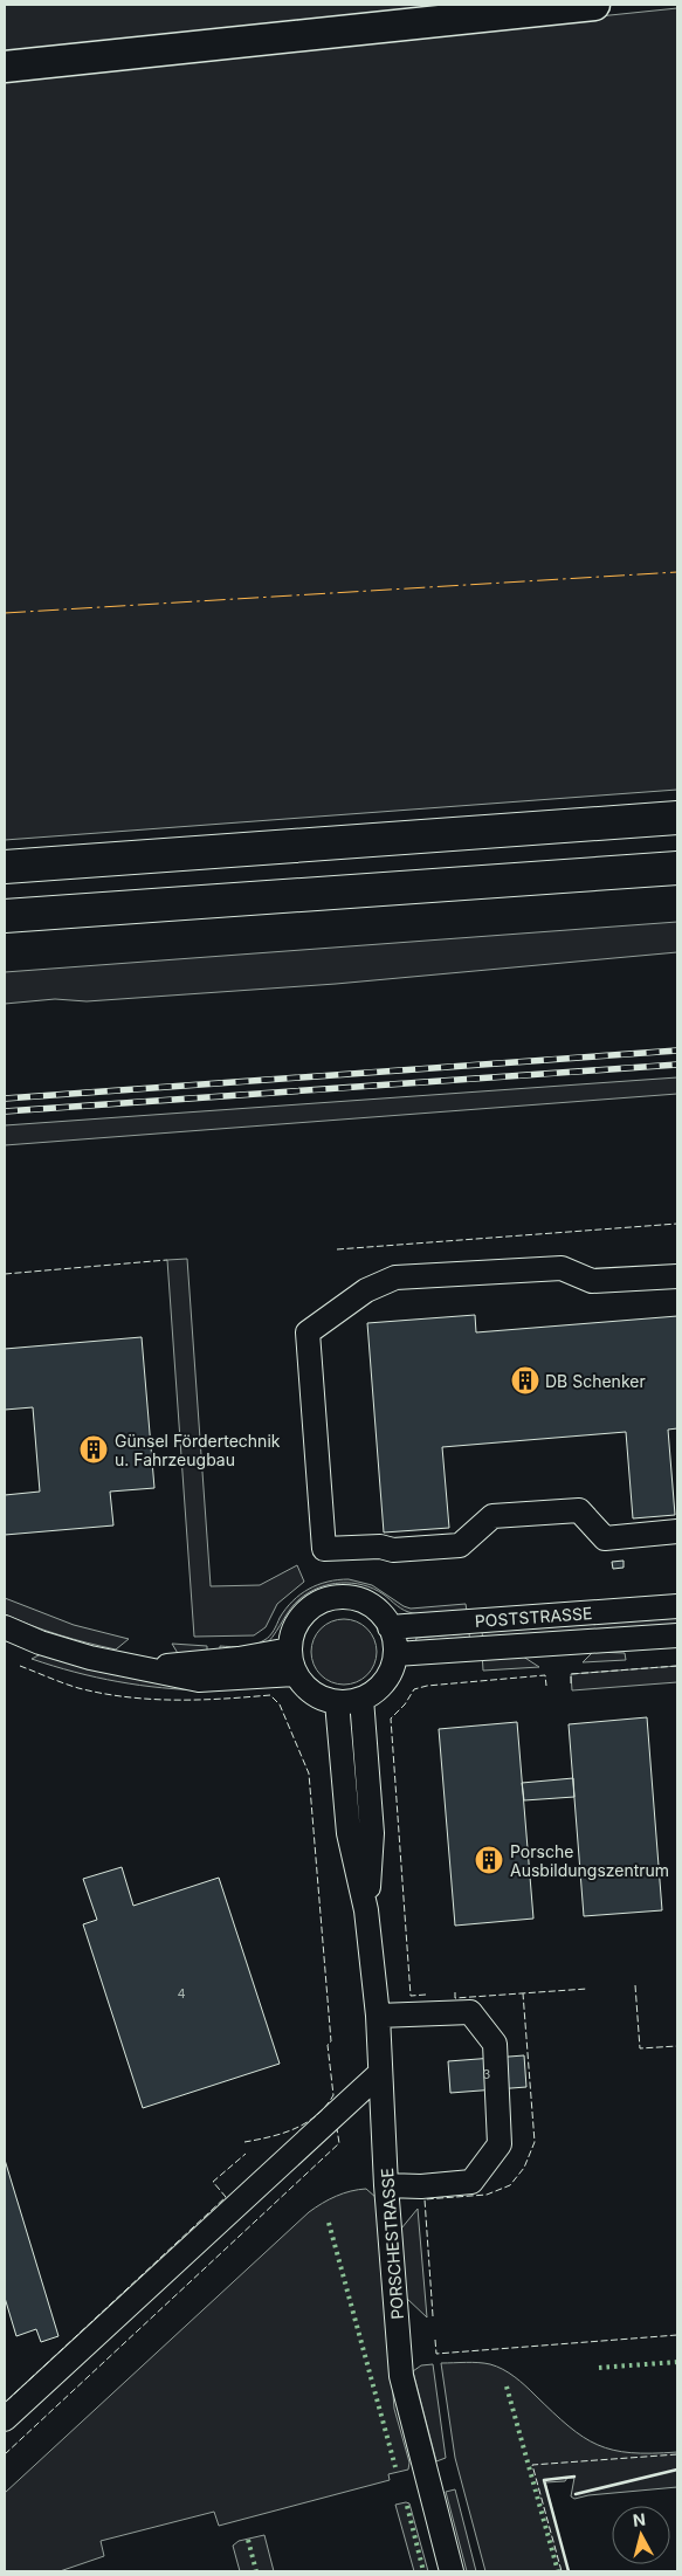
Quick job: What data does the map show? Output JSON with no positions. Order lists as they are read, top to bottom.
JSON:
{
  "streets": {
    "street": ["POSTSTRASSE", "PORSCHESTRASSE"]
  },
  "crossings": [
    ["POSTSTRASSE", "PORSCHESTRASSE"]
  ],
  "places": {
    "building": ["DB Schenker", "Günsel Fördertechnik u. Fahrzeugbau", "Porsche Ausbildungszentrum"]
  },
  "house_numbers": ["4", "3"],
  "north": "top"
}
